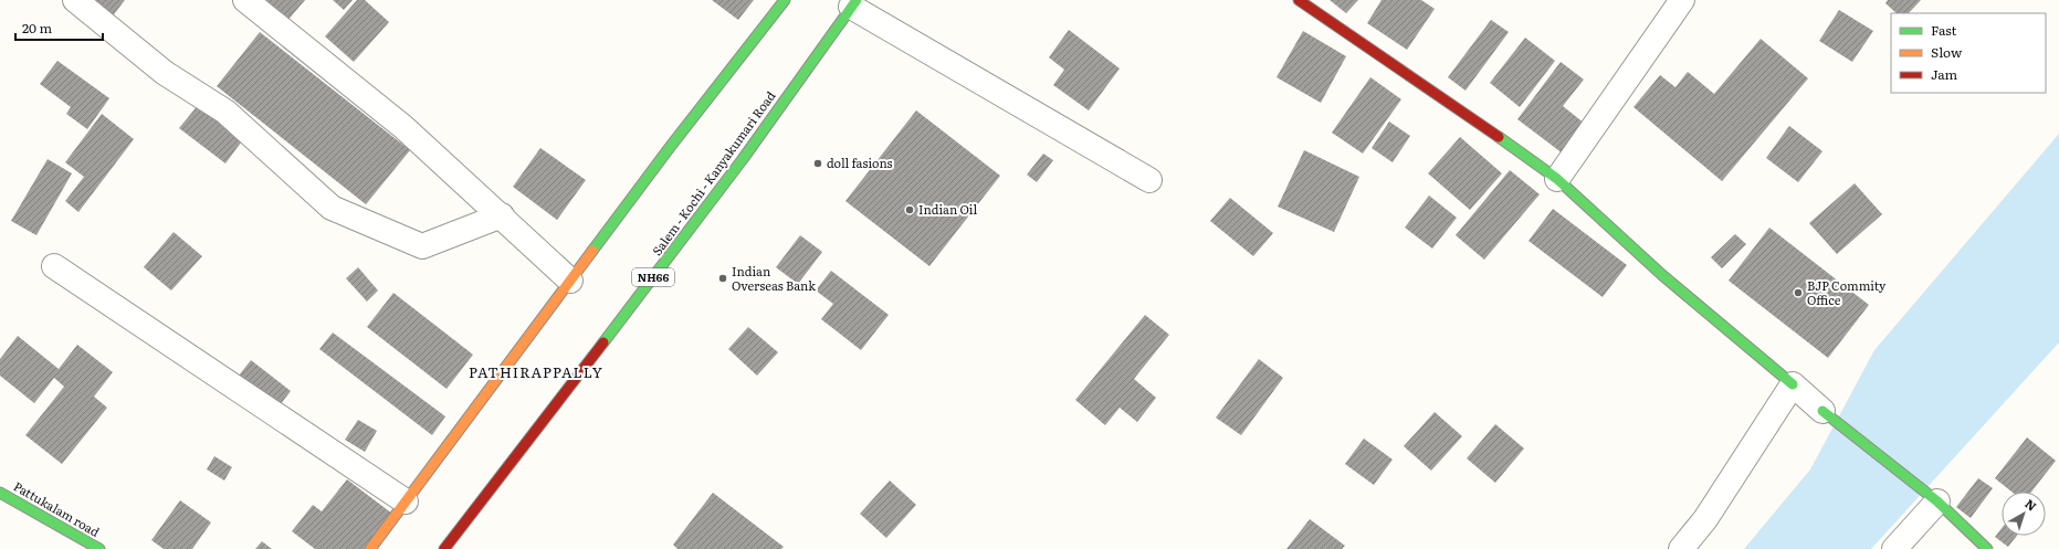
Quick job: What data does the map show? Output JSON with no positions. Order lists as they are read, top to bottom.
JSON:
{
  "streets": {
    "main road": ["Salem - Kochi - Kanyakumari Road", "NH66", "Pattukalam road"]
  },
  "districts": ["PATHIRAPPALLY"],
  "places": [
    "doll fasions",
    "Indian Oil",
    "Indian Overseas Bank",
    "BJP Commity Office"
  ],
  "legend": ["Fast", "Slow", "Jam"],
  "scale_bar": "20 m",
  "north": "top right"
}
